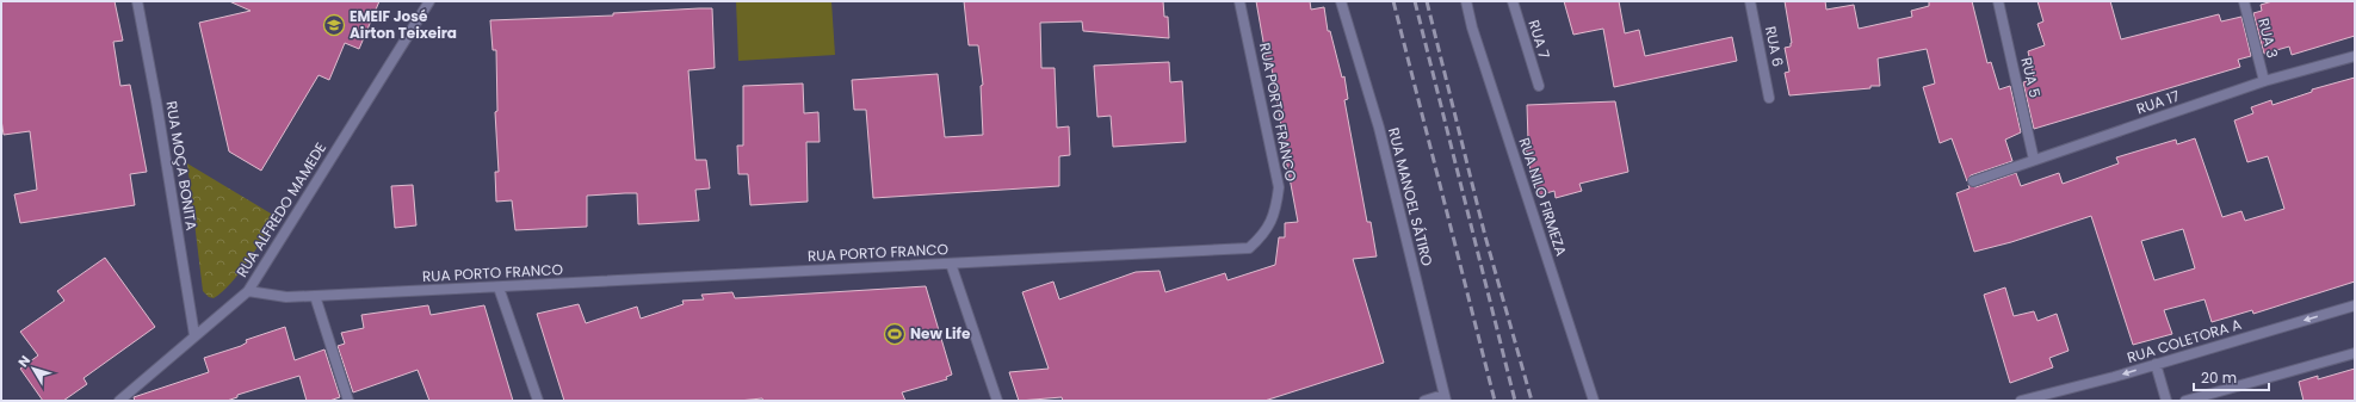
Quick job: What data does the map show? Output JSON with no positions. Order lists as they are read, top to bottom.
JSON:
{
  "streets": {
    "street": [
      "RUA 3",
      "RUA 7",
      "RUA 6",
      "RUA 5",
      "RUA 17",
      "RUA PORTO FRANCO",
      "RUA MOÇA BONITA",
      "RUA MANOEL SÁTIRO",
      "RUA NILO FIRMEZA",
      "RUA ALFREDO MAMEDE",
      "RUA COLETORA A"
    ]
  },
  "crossings": [
    ["RUA 3", "RUA 17"],
    ["RUA 5", "RUA 17"],
    ["RUA PORTO FRANCO", "RUA ALFREDO MAMEDE"],
    ["RUA MOÇA BONITA", "RUA ALFREDO MAMEDE"]
  ],
  "places": {
    "school or university": ["EMEIF José Airton Teixeira"],
    "sports": ["New Life"]
  },
  "scale_bar": "20 m",
  "north": "top left"
}
